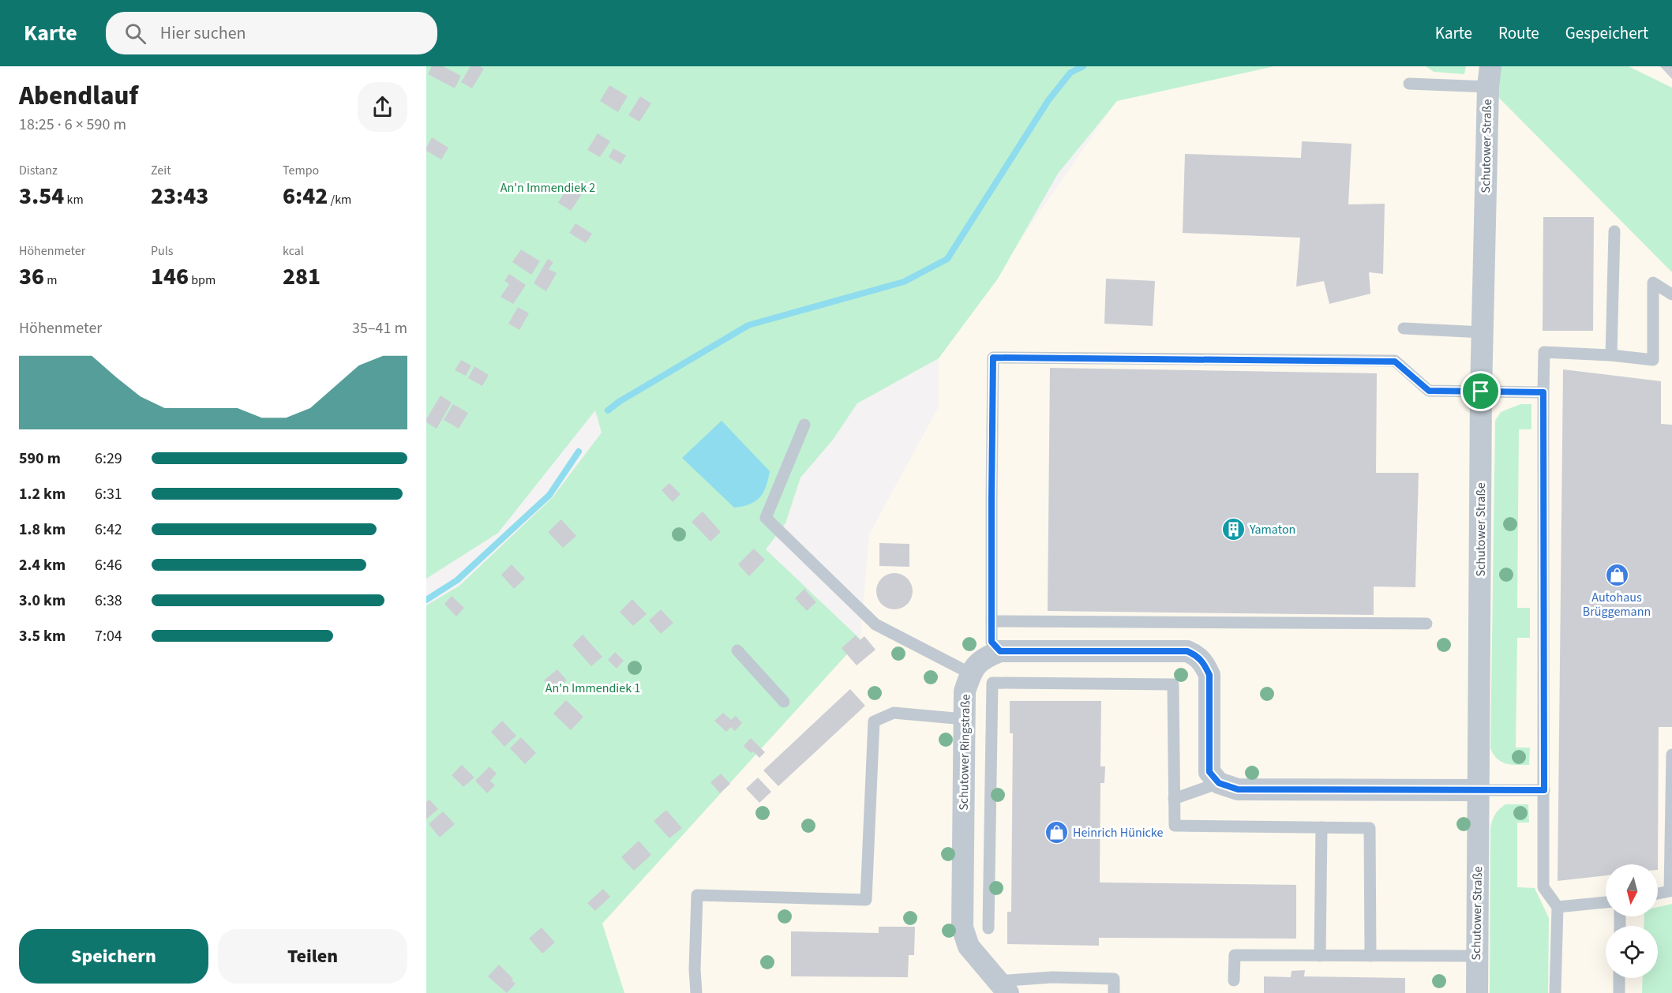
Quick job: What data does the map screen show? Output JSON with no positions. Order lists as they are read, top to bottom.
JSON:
{
  "streets": {
    "street": ["Schutower Straße", "Schutower Ringstraße"]
  },
  "parks": ["An'n Immendiek 2", "An'n Immendiek 1"],
  "places": {
    "building": ["Yamaton"],
    "shop": ["Autohaus Brüggemann", "Heinrich Hünicke"]
  },
  "north": "bottom",
  "page": {
    "header": "Karte",
    "search": "Hier suchen",
    "nav": ["Karte", "Route", "Gespeichert"],
    "heading": ["Abendlauf", "18:25 · 6 × 590 m"],
    "stats": [
      ["Distanz", "3.54 km"],
      ["Zeit", "23:43"],
      ["Tempo", "6:42 /km"],
      ["Höhenmeter", "36 m"],
      ["Puls", "146 bpm"],
      ["kcal", "281"]
    ],
    "chart": ["Höhenmeter", "35–41 m"],
    "list": [
      {
        "name": "590 m",
        "note": "6:29"
      },
      {
        "name": "1.2 km",
        "note": "6:31"
      },
      {
        "name": "1.8 km",
        "note": "6:42"
      },
      {
        "name": "2.4 km",
        "note": "6:46"
      },
      {
        "name": "3.0 km",
        "note": "6:38"
      },
      {
        "name": "3.5 km",
        "note": "7:04"
      }
    ],
    "buttons": ["Speichern", "Teilen"]
  }
}
